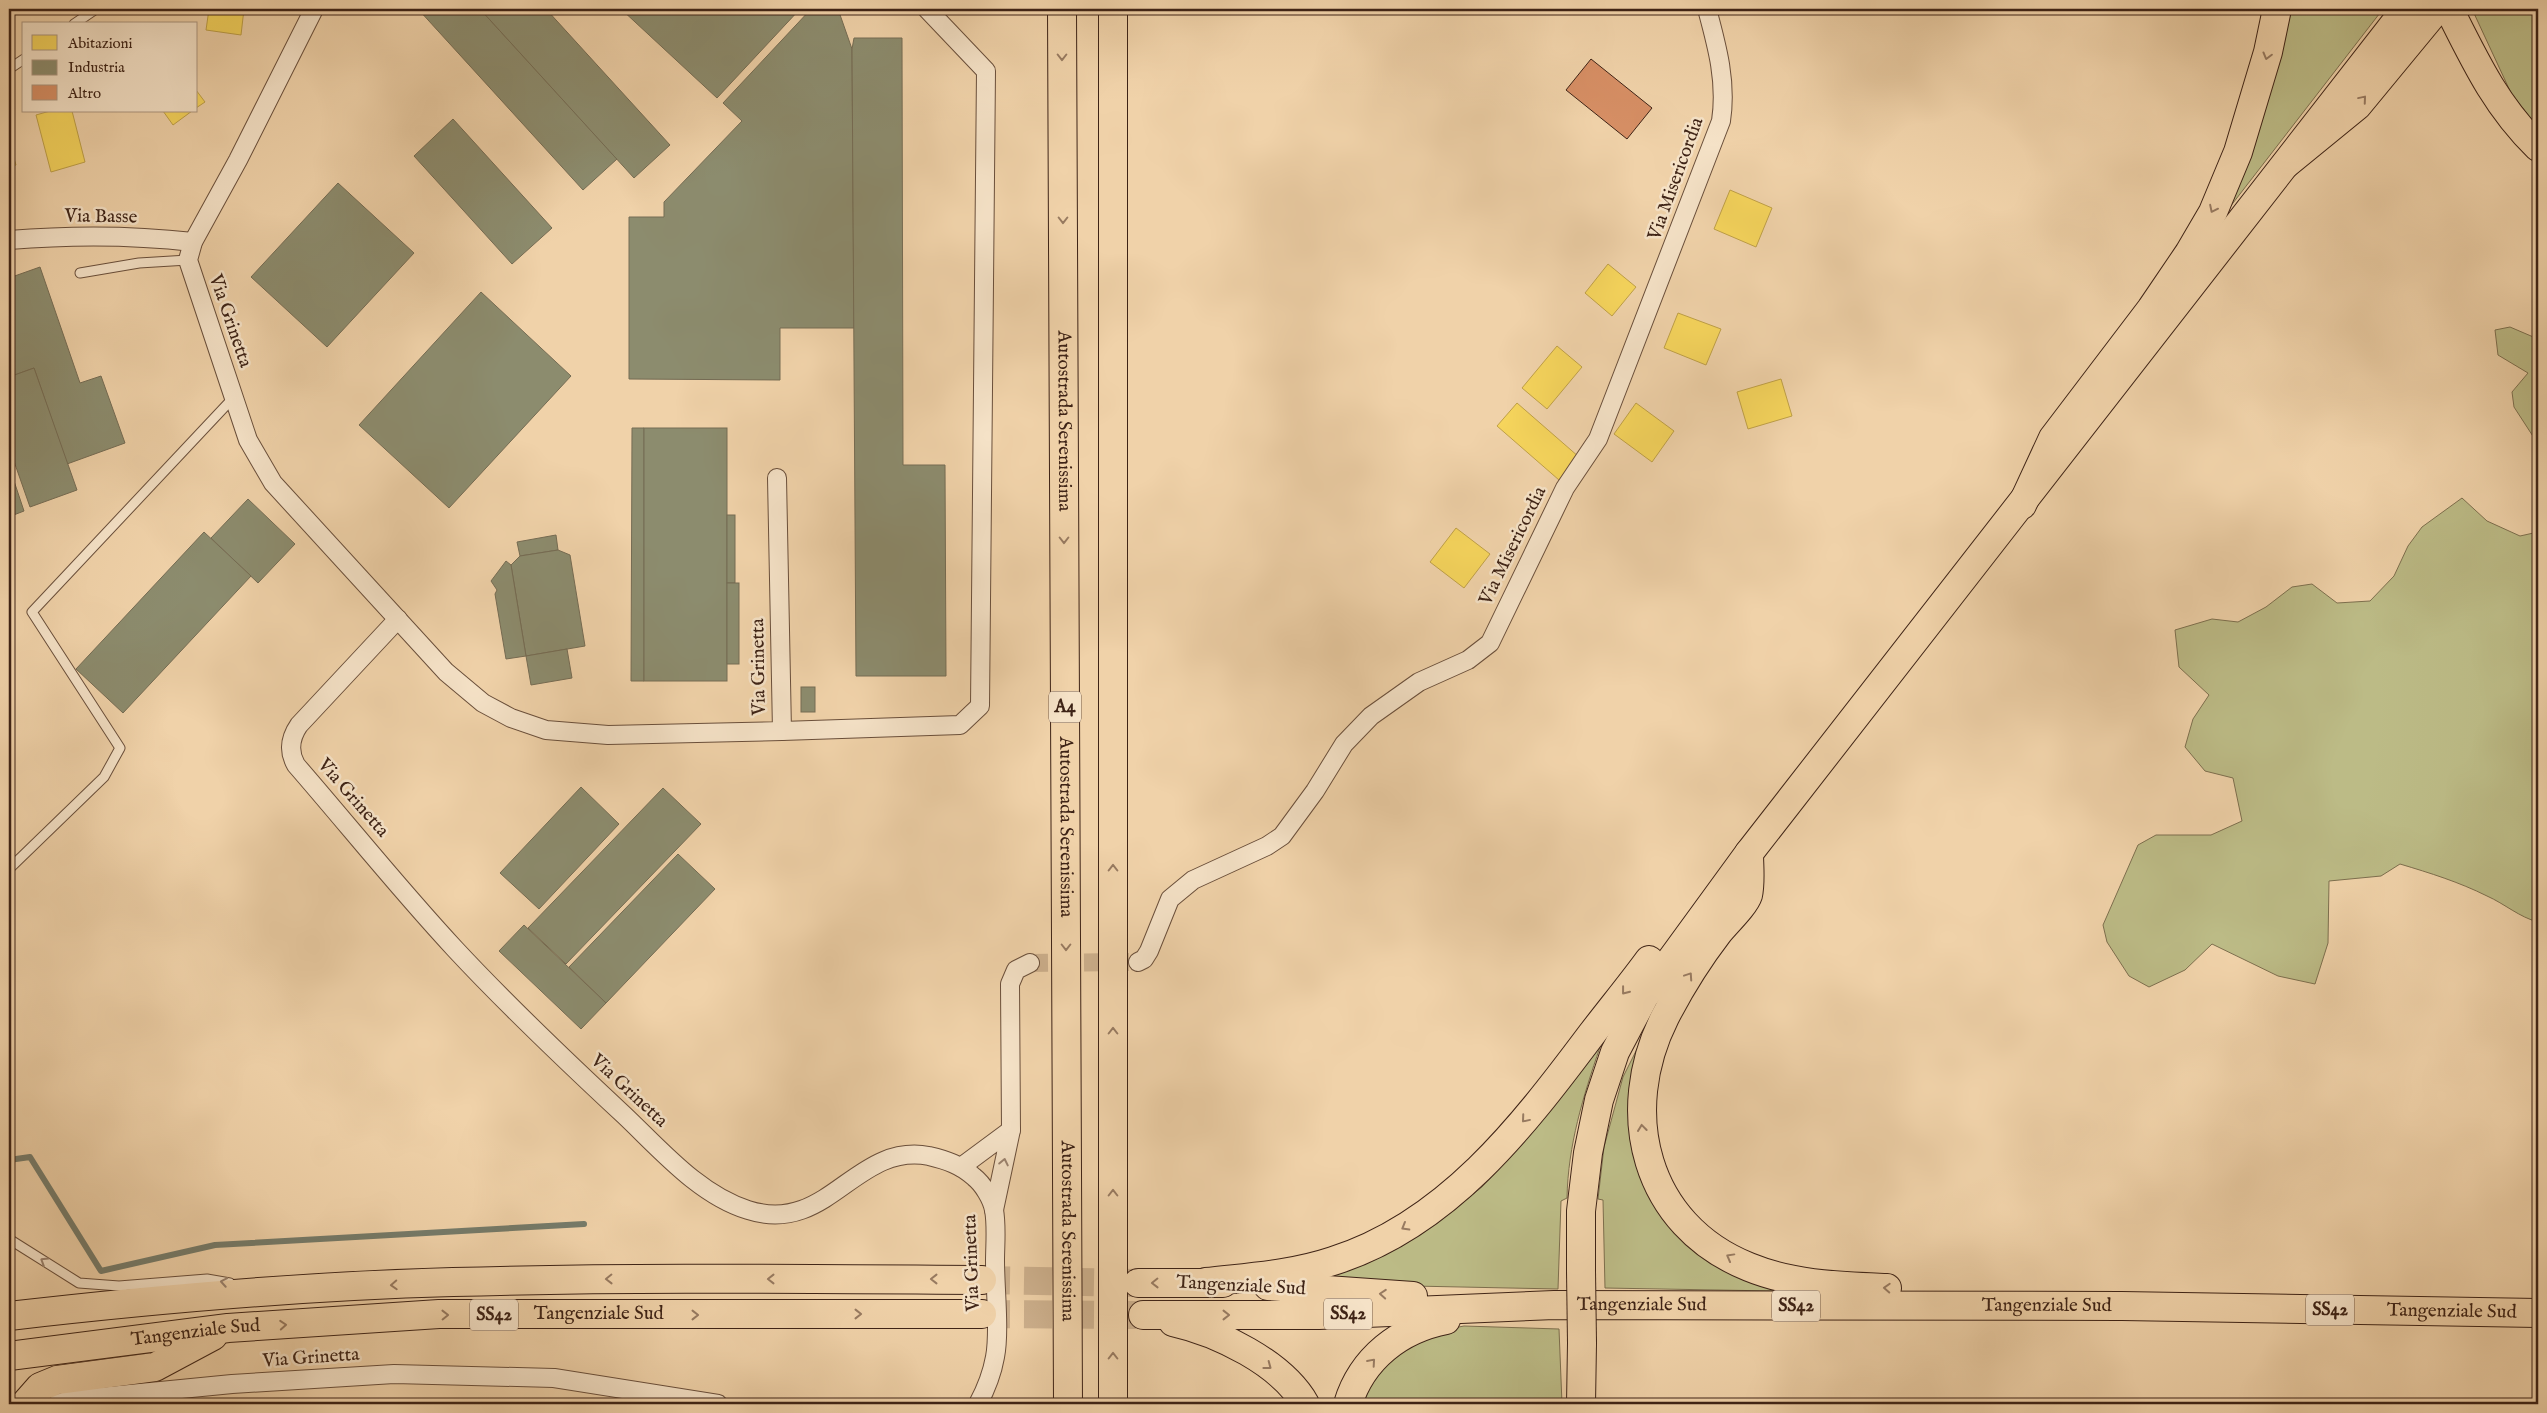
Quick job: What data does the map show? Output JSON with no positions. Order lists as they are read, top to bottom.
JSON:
{
  "streets": {
    "highway": [
      "Autostrada Serenissima",
      "A4",
      "Tangenziale Sud",
      "SS42"
    ],
    "street": ["Via Misericordia", "Via Basse", "Via Grinetta"]
  },
  "crossings": [
    ["Via Basse", "Via Grinetta"]
  ],
  "legend": ["Abitazioni", "Industria", "Altro"]
}
